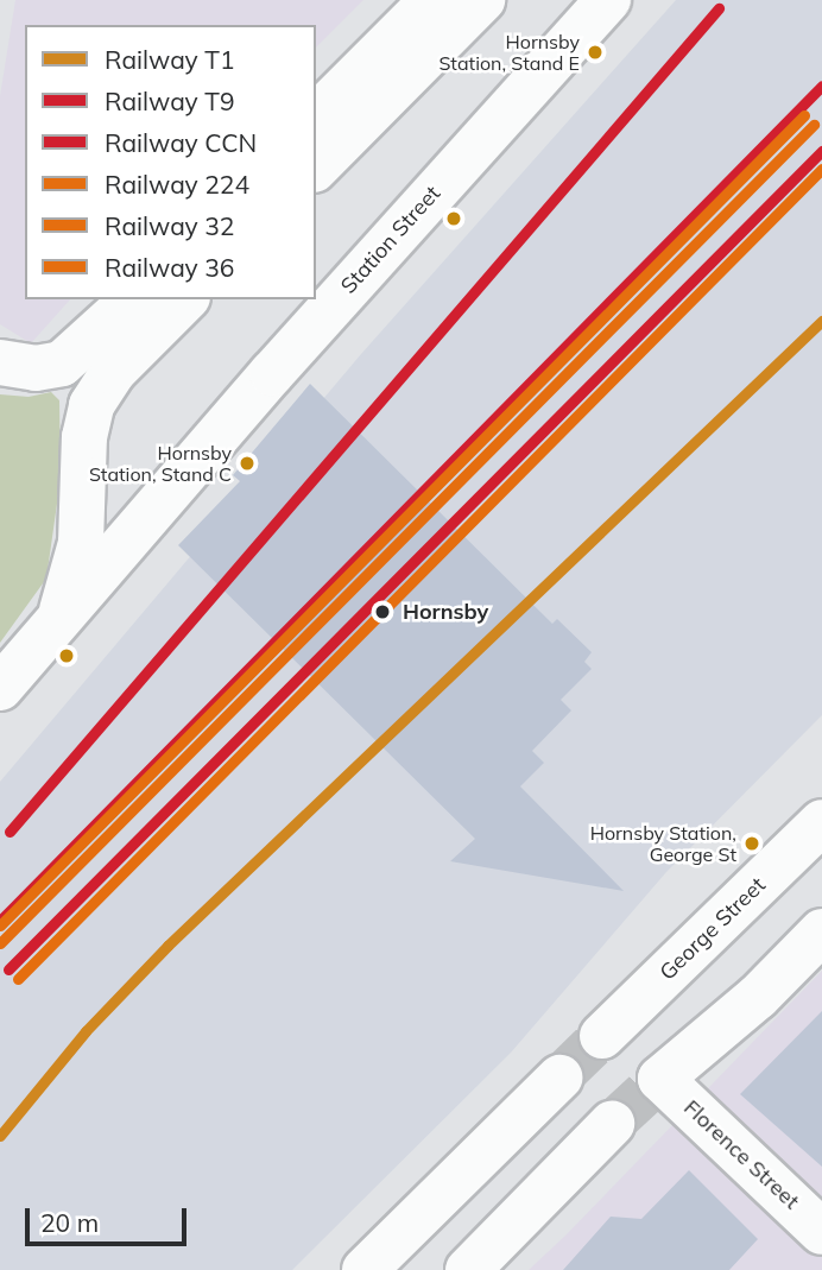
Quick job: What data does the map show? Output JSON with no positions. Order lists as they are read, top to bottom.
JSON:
{
  "streets": {
    "street": ["Station Street", "George Street", "Florence Street"]
  },
  "places": [
    "Hornsby Station, Stand E",
    "Hornsby Station, Stand C",
    "Hornsby",
    "Hornsby Station, George St"
  ],
  "lines": [
    "rail line CCN",
    "rail line T9",
    "rail line 36",
    "rail line 224",
    "rail line 32",
    "rail line T1"
  ],
  "legend": [
    "Railway T1",
    "Railway T9",
    "Railway CCN",
    "Railway 224",
    "Railway 32",
    "Railway 36"
  ],
  "scale_bar": "20 m"
}
